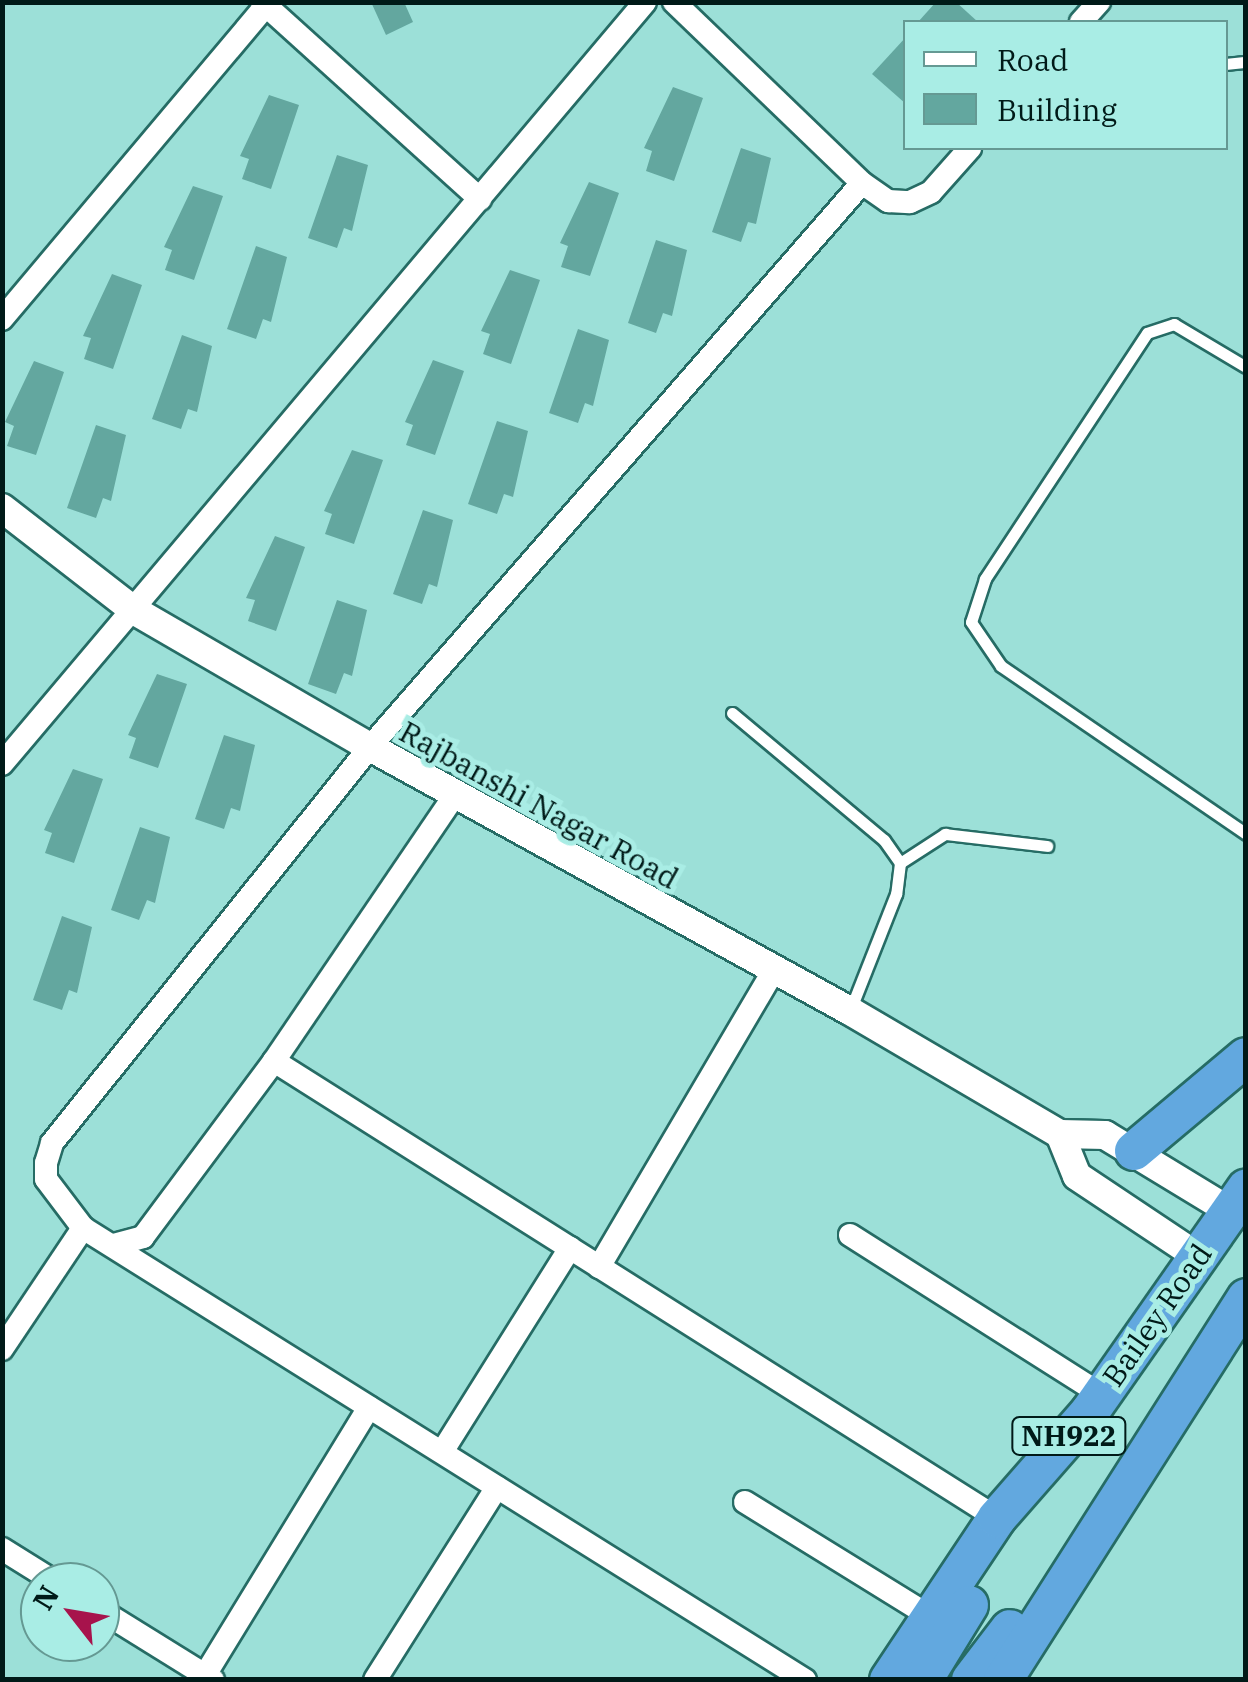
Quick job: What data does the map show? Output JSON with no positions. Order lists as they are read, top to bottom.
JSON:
{
  "streets": {
    "highway": ["Bailey Road", "NH922"],
    "street": ["Rajbanshi Nagar Road"]
  },
  "crossings": [
    ["Rajbanshi Nagar Road", "Bailey Road"]
  ],
  "legend": ["Road", "Building"],
  "north": "top left"
}
